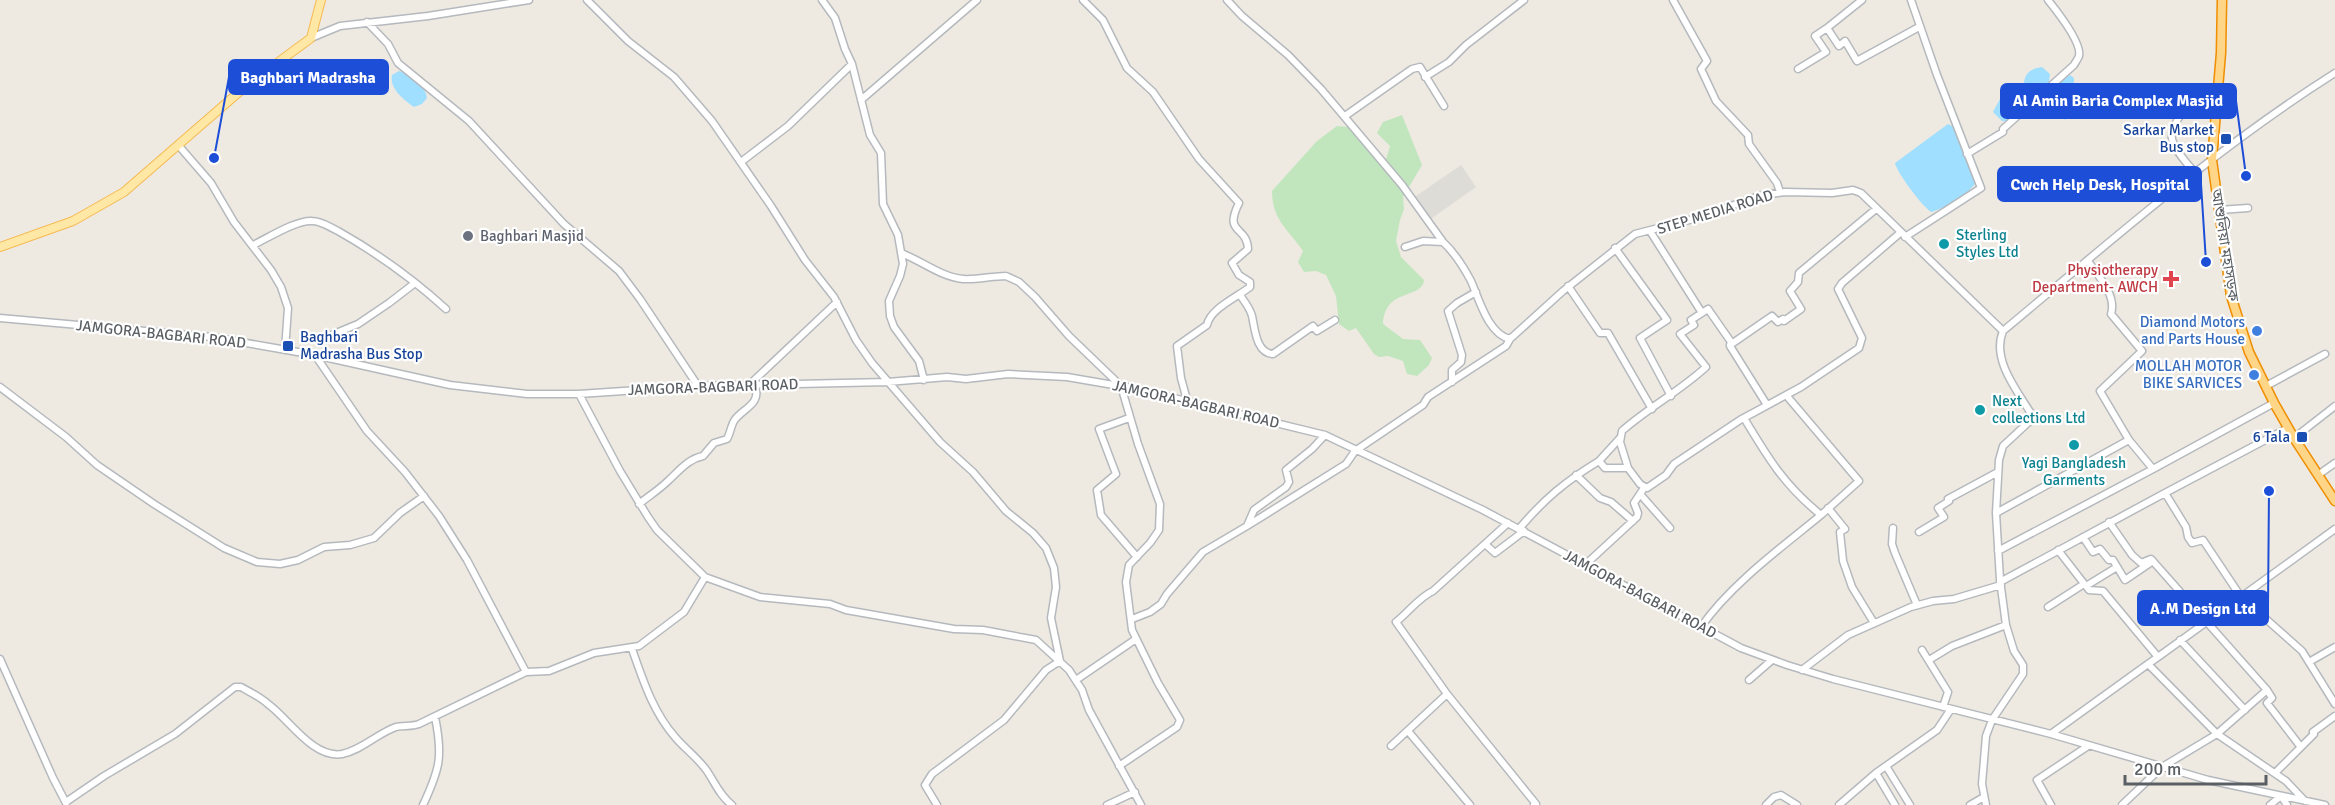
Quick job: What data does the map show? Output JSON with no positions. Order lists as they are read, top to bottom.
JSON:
{
  "streets": {
    "highway": ["আশুলিয়া মহাসড়ক"],
    "street": ["STEP MEDIA ROAD", "JAMGORA-BAGBARI ROAD"]
  },
  "crossings": [
    ["STEP MEDIA ROAD", "JAMGORA-BAGBARI ROAD"]
  ],
  "places": {
    "transit": ["Sarkar Market Bus stop", "Baghbari Madrasha Bus Stop", "6 Tala"],
    "other": [
      "Baghbari Madrasha",
      "Al Amin Baria Complex Masjid",
      "Baghbari Masjid",
      "Sterling Styles Ltd",
      "Cwch Help Desk, Hospital",
      "Diamond Motors and Parts House",
      "MOLLAH MOTOR BIKE SARVICES",
      "Next collections Ltd",
      "Yagi Bangladesh Garments",
      "A.M Design Ltd"
    ],
    "health": ["Physiotherapy Department- AWCH"]
  },
  "scale_bar": "200 m"
}
